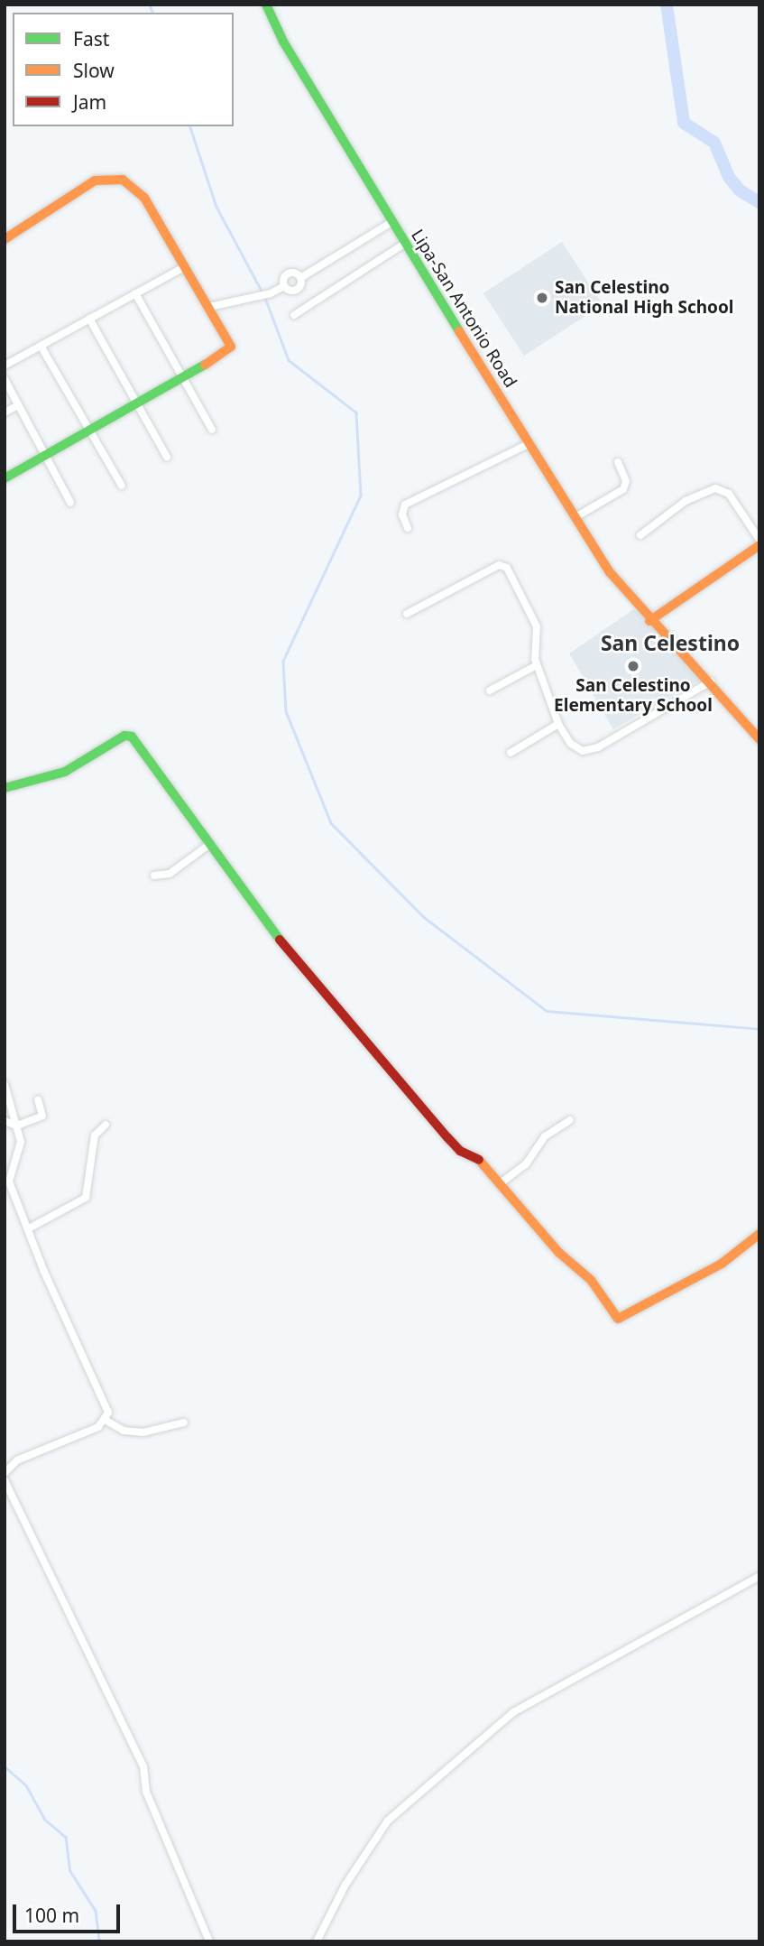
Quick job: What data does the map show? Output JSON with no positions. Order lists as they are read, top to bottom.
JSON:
{
  "streets": {
    "street": ["Lipa-San Antonio Road"]
  },
  "districts": ["San Celestino"],
  "places": ["San Celestino National High School", "San Celestino Elementary School"],
  "legend": ["Fast", "Slow", "Jam"],
  "scale_bar": "100 m"
}
